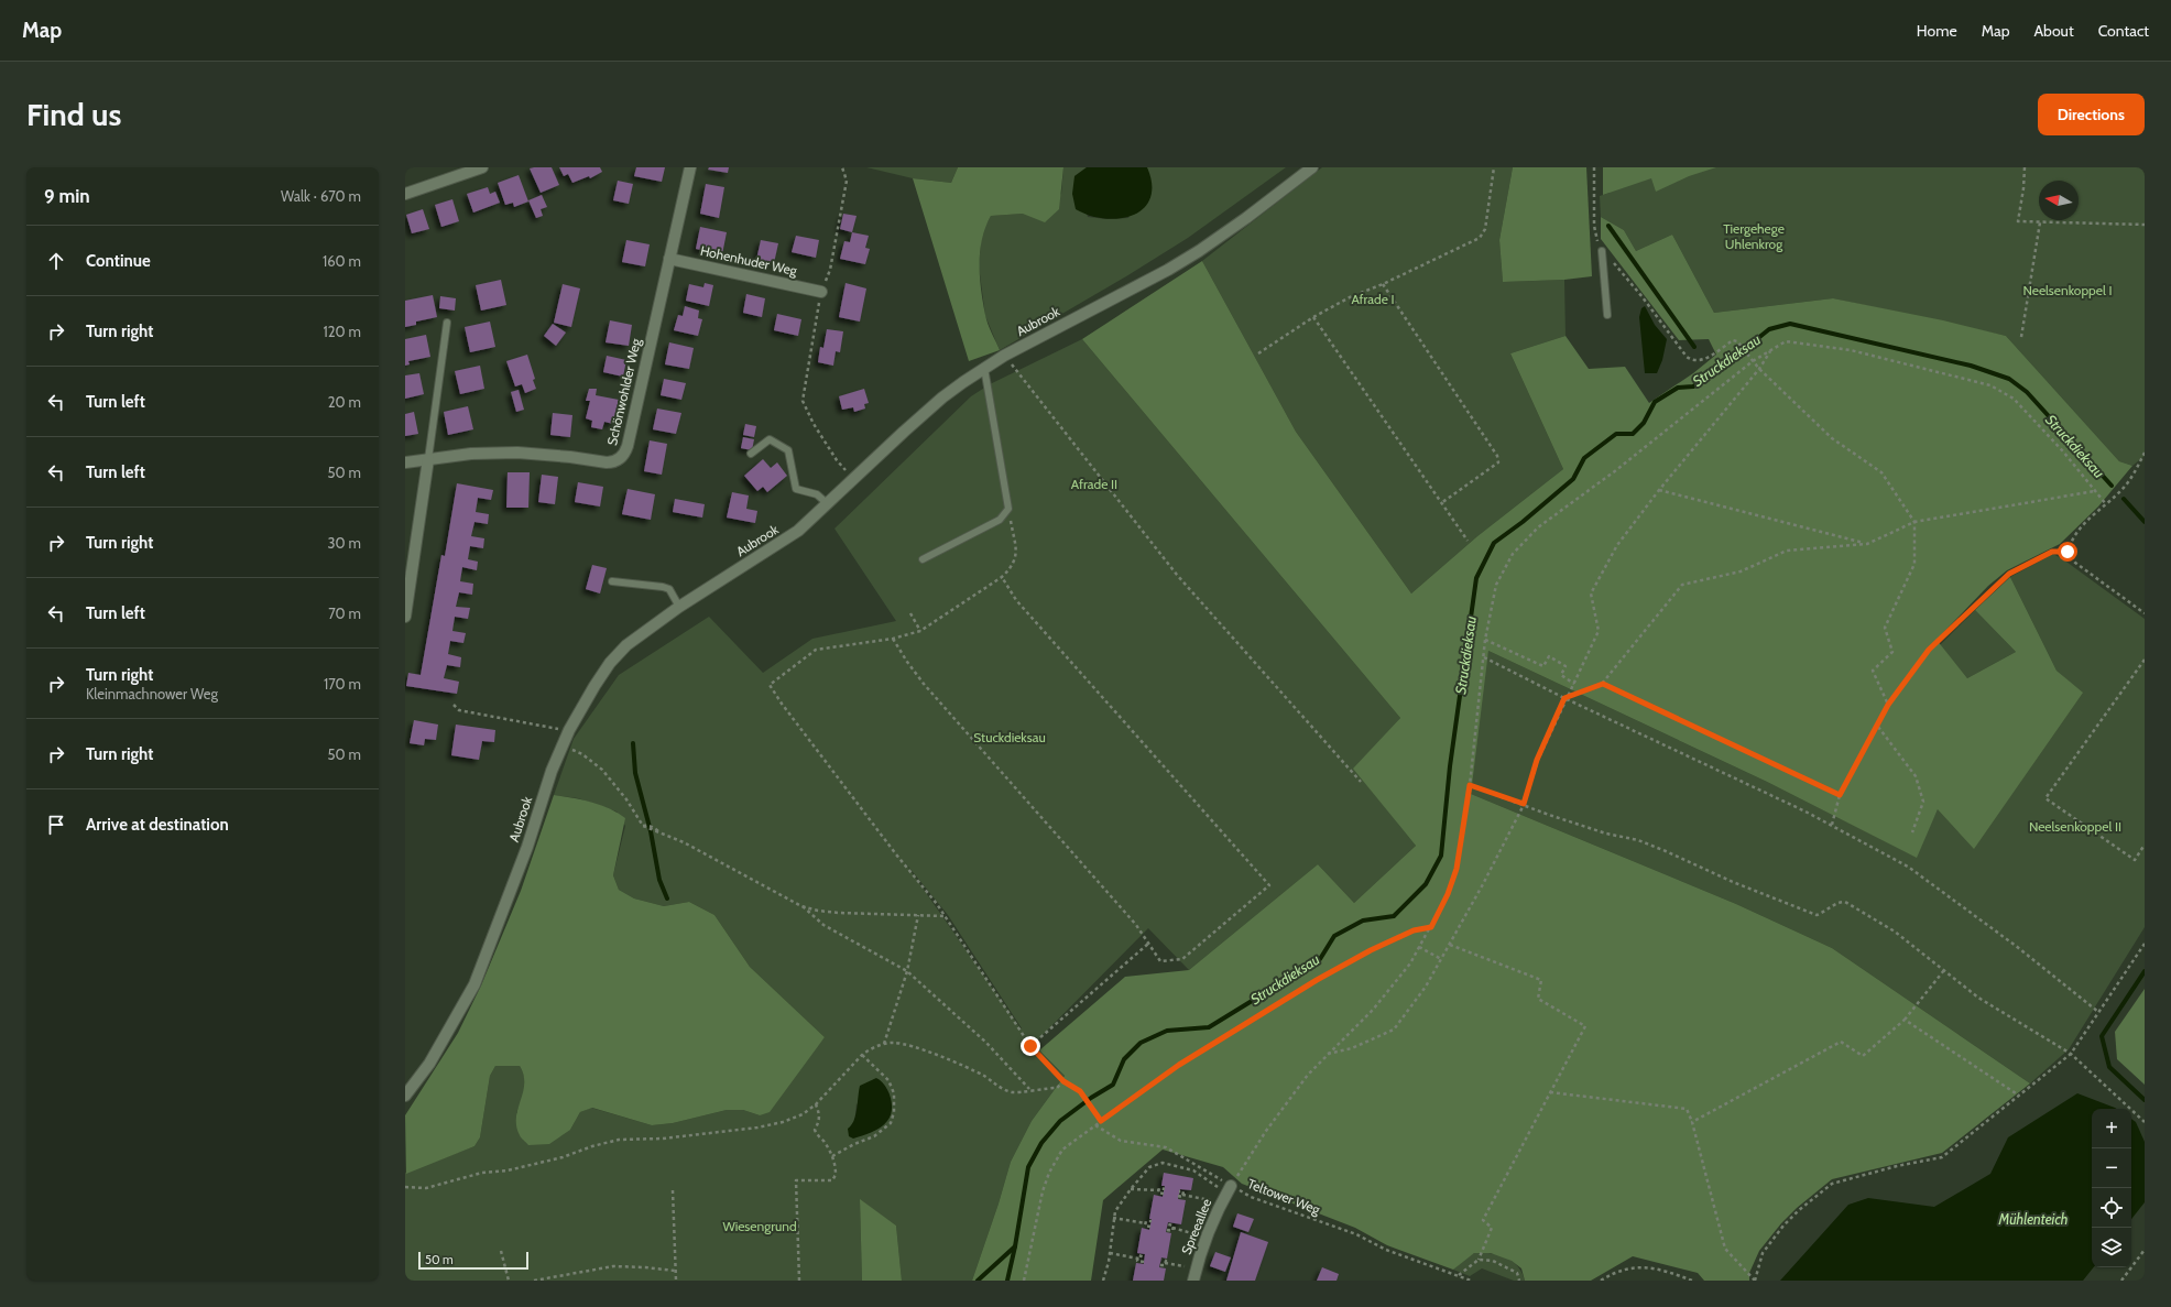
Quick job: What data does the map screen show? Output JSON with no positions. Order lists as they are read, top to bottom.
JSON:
{
  "streets": {
    "street": [
      "Hohenhuder Weg",
      "Aubrook",
      "Schönwohlder Weg",
      "Spreeallee"
    ],
    "path": ["Teltower Weg"]
  },
  "crossings": [
    ["Hohenhuder Weg", "Schönwohlder Weg"],
    ["Teltower Weg", "Spreeallee"]
  ],
  "water": ["Struckdieksau", "Mühlenteich"],
  "parks": [
    "Tiergehege Uhlenkrog",
    "Neelsenkoppel I",
    "Afrade I",
    "Afrade II",
    "Stuckdieksau",
    "Neelsenkoppel II",
    "Wiesengrund"
  ],
  "scale_bar": "50 m",
  "north": "left",
  "page": {
    "header": "Map",
    "nav": [
      "Home",
      "Map",
      "About",
      "Contact"
    ],
    "buttons": "Directions",
    "title": "Find us",
    "heading": ["9 min", "Walk · 670 m"],
    "list": [
      ["Continue", "160 m"],
      ["Turn right", "120 m"],
      ["Turn left", "20 m"],
      ["Turn left", "50 m"],
      ["Turn right", "30 m"],
      ["Turn left", "70 m"],
      ["Turn right", "Kleinmachnower Weg", "170 m"],
      ["Turn right", "50 m"],
      "Arrive at destination"
    ],
    "map_buttons": ["+", "−"],
    "scale": "50 m"
  }
}
